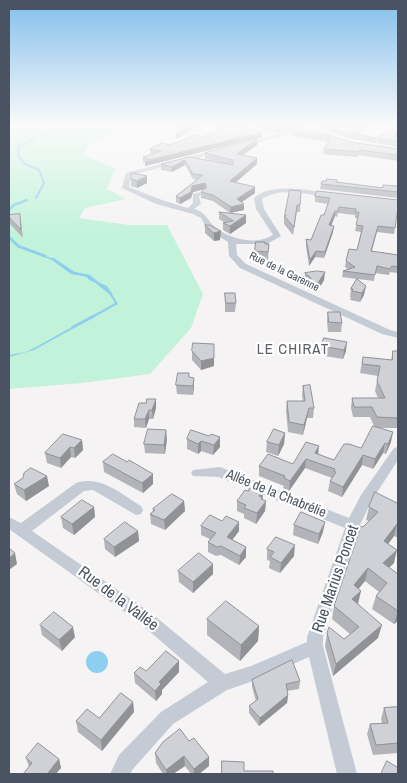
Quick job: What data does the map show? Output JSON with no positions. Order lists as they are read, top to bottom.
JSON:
{
  "streets": {
    "street": [
      "Rue de la Garenne",
      "Allée de la Chabrélie",
      "Rue Marius Poncet",
      "Rue de la Vallée"
    ]
  },
  "crossings": [
    ["Allée de la Chabrélie", "Rue Marius Poncet"]
  ],
  "districts": ["LE CHIRAT"]
}
